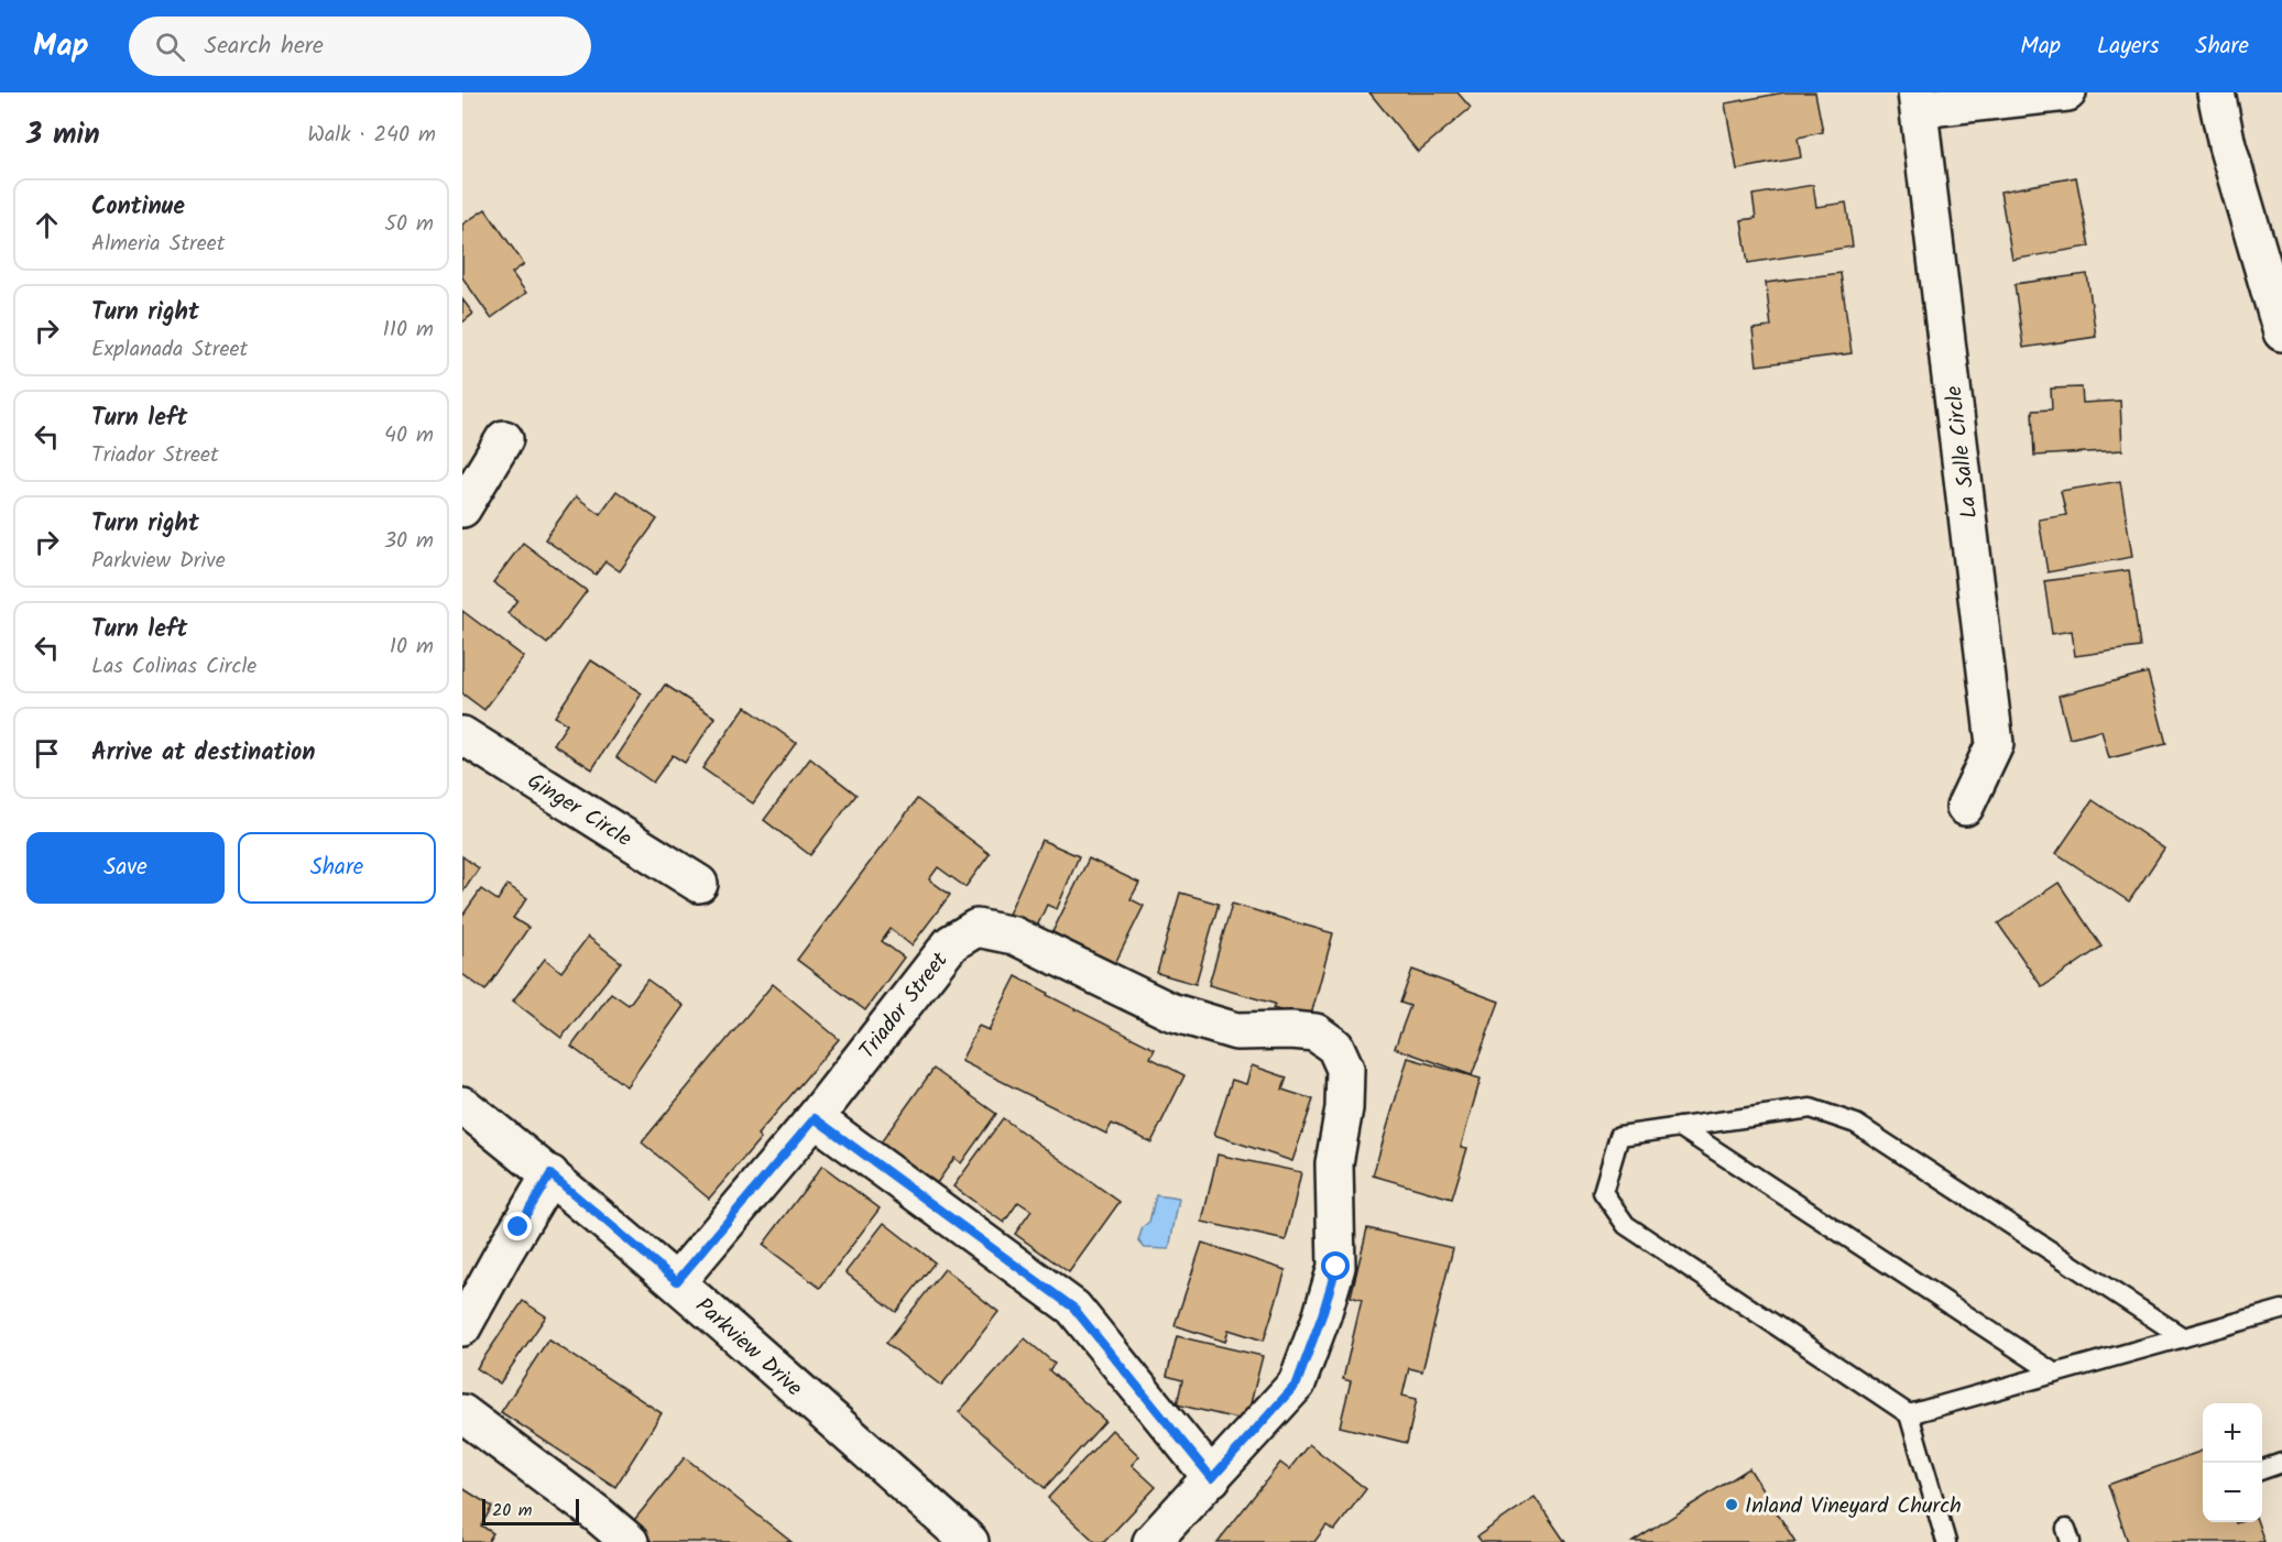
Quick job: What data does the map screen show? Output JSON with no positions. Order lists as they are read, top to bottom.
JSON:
{
  "streets": {
    "street": [
      "La Salle Circle",
      "Ginger Circle",
      "Triador Street",
      "Parkview Drive"
    ]
  },
  "crossings": [
    ["Triador Street", "Parkview Drive"]
  ],
  "places": ["Inland Vineyard Church"],
  "scale_bar": "20 m",
  "page": {
    "header": "Map",
    "search": "Search here",
    "nav": ["Map", "Layers", "Share"],
    "heading": ["3 min", "Walk · 240 m"],
    "list": [
      ["Continue", "Almeria Street", "50 m"],
      ["Turn right", "Explanada Street", "110 m"],
      ["Turn left", "Triador Street", "40 m"],
      ["Turn right", "Parkview Drive", "30 m"],
      ["Turn left", "Las Colinas Circle", "10 m"],
      "Arrive at destination"
    ],
    "buttons": ["Save", "Share"],
    "map_buttons": ["+", "−"],
    "scale": "20 m"
  }
}
